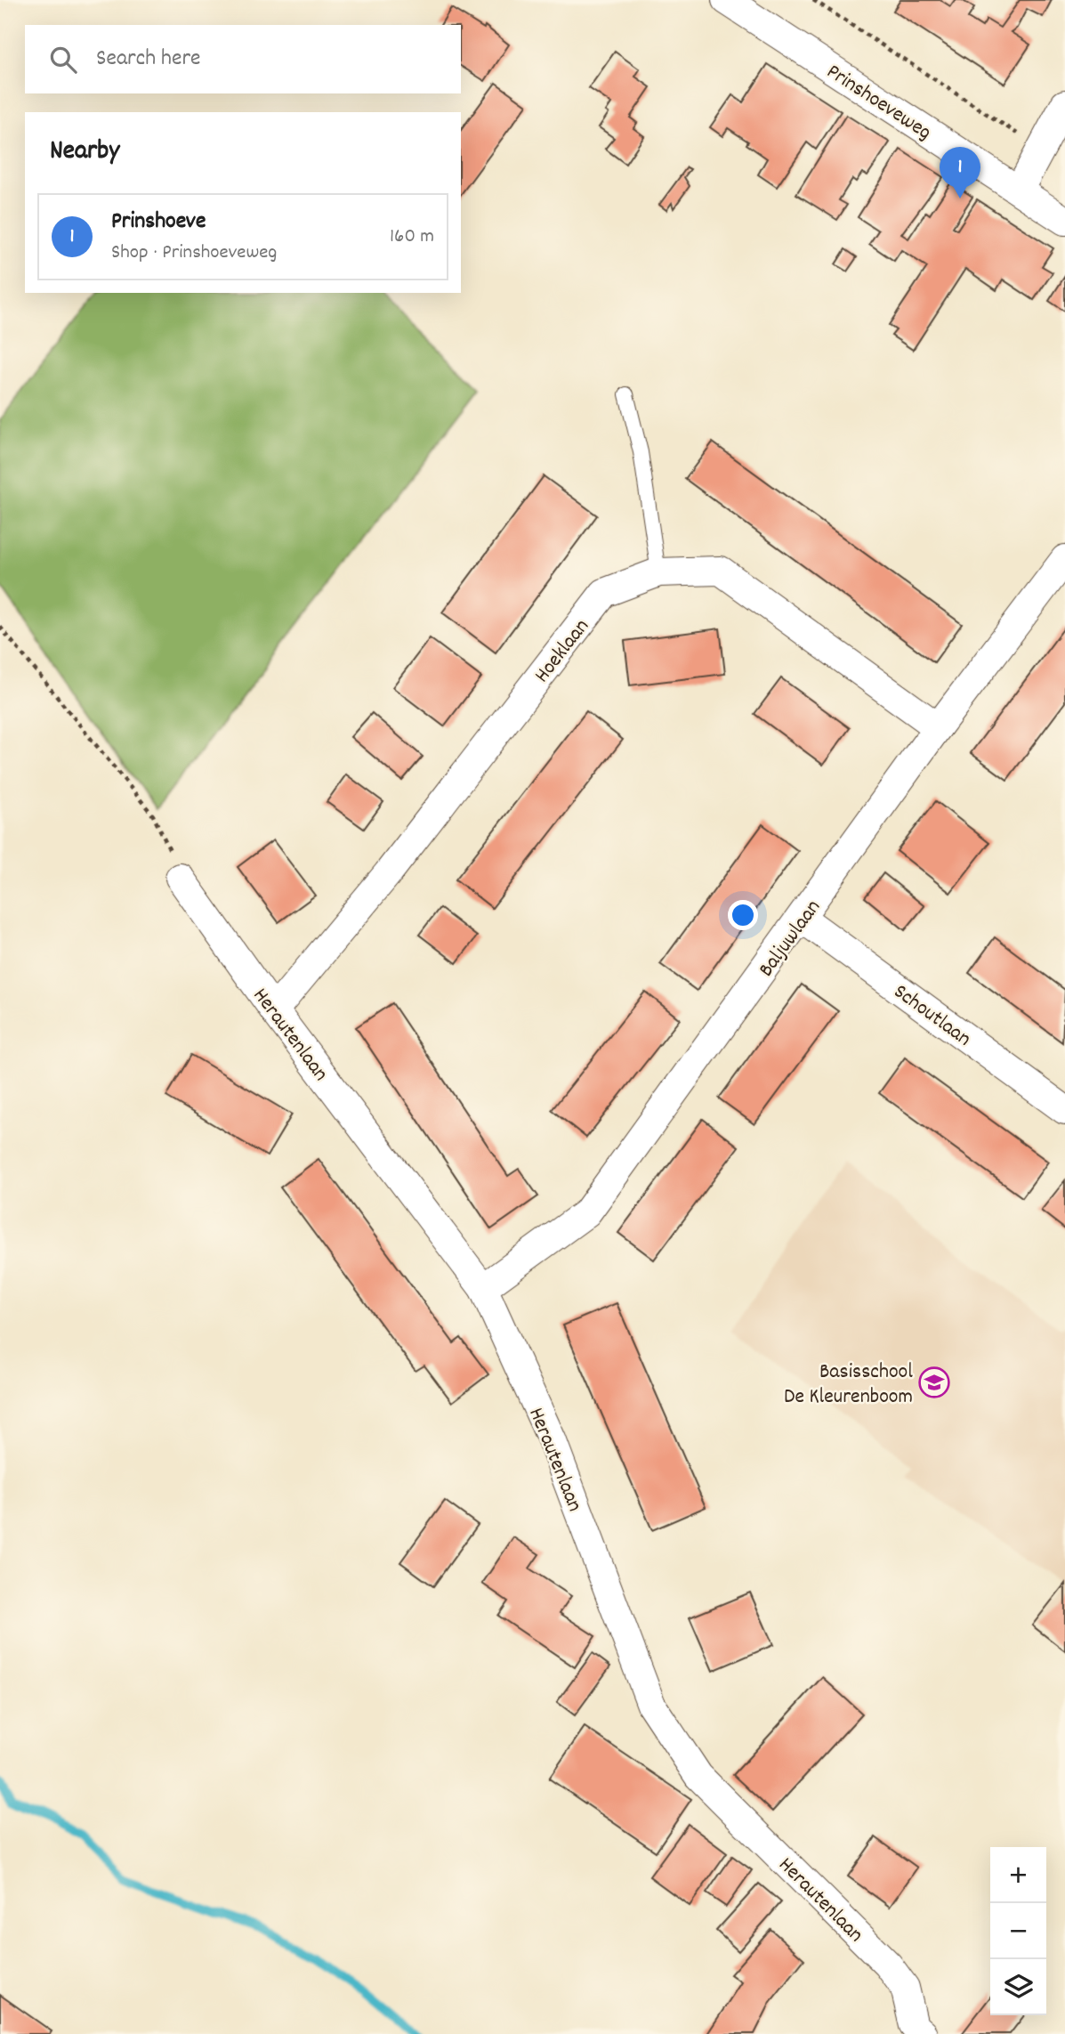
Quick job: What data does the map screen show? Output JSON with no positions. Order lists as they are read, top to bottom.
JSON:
{
  "streets": {
    "street": [
      "Prinshoeveweg",
      "Hoeklaan",
      "Baljuwlaan",
      "Schoutlaan",
      "Herautenlaan"
    ]
  },
  "crossings": [
    ["Hoeklaan", "Baljuwlaan"],
    ["Hoeklaan", "Herautenlaan"],
    ["Baljuwlaan", "Schoutlaan"],
    ["Baljuwlaan", "Herautenlaan"]
  ],
  "places": {
    "school or university": ["Basisschool De Kleurenboom"]
  },
  "page": {
    "search": "Search here",
    "heading": "Nearby",
    "pins": "1",
    "list": [
      {
        "mark": "1",
        "name": "Prinshoeve",
        "note": "Shop · Prinshoeveweg",
        "value": "160 m"
      }
    ],
    "map_buttons": ["+", "−"]
  }
}
